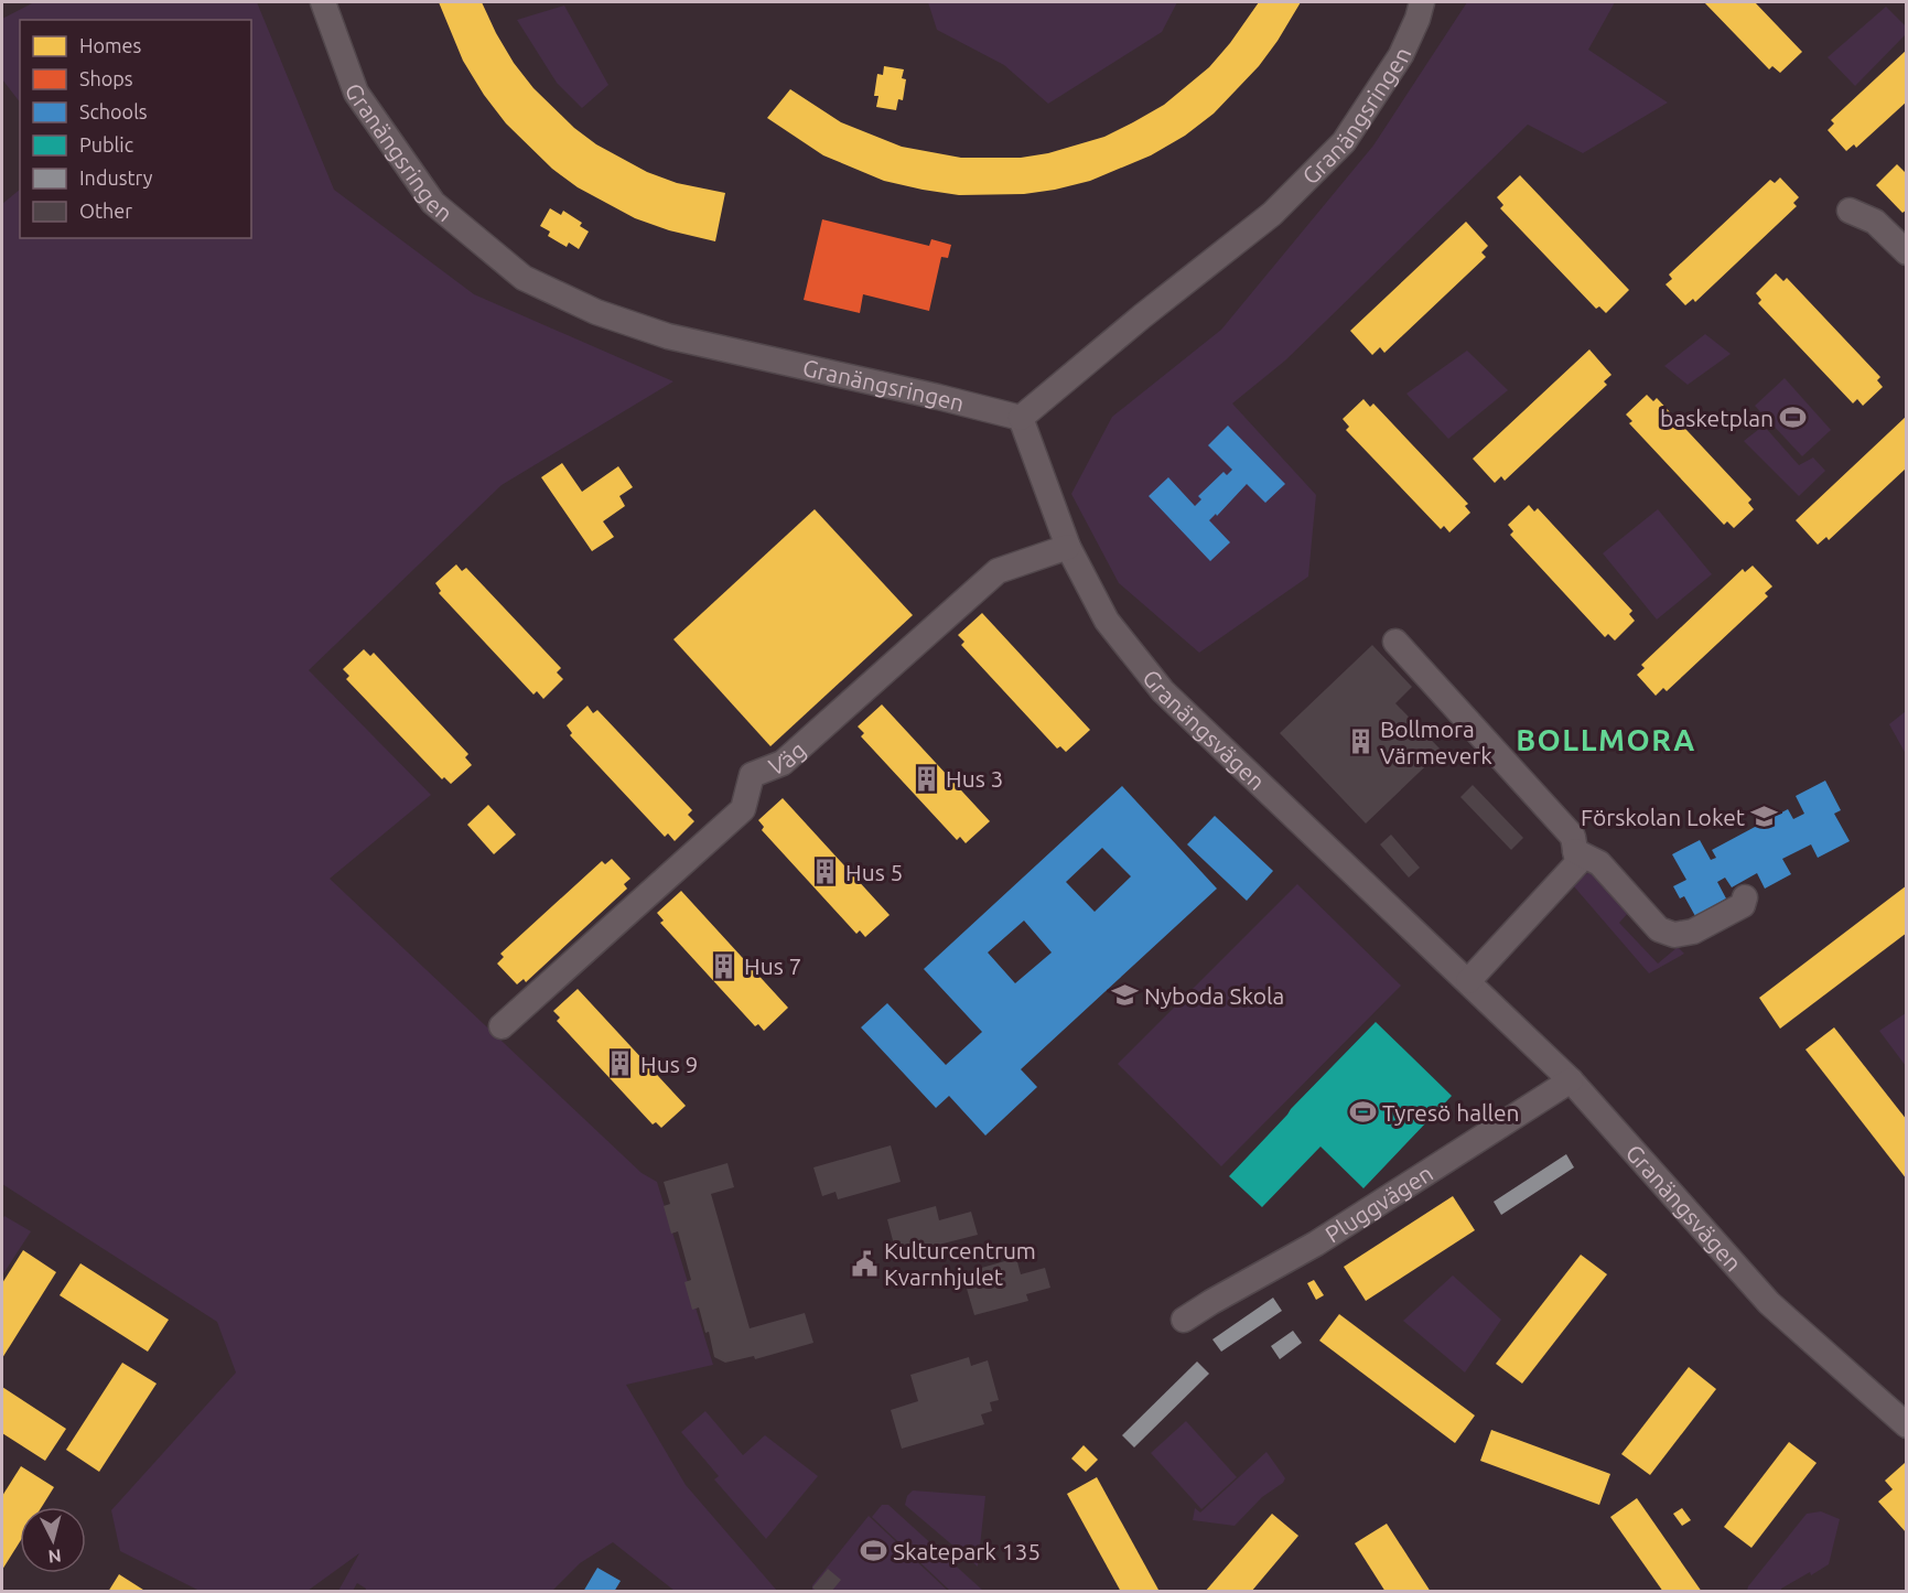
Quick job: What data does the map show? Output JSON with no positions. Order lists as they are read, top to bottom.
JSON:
{
  "streets": {
    "street": [
      "Granängsringen",
      "Granängsvägen",
      "Väg",
      "Pluggvägen"
    ]
  },
  "crossings": [
    ["Granängsringen", "Granängsvägen"],
    ["Granängsvägen", "Väg"],
    ["Granängsvägen", "Pluggvägen"]
  ],
  "districts": ["BOLLMORA"],
  "places": {
    "sports": ["basketplan", "Tyresö hallen", "Skatepark 135"],
    "building": [
      "Bollmora Värmeverk",
      "Hus 3",
      "Hus 5",
      "Hus 7",
      "Hus 9"
    ],
    "school or university": ["Förskolan Loket", "Nyboda Skola"],
    "public building": ["Kulturcentrum Kvarnhjulet"]
  },
  "legend": [
    "Homes",
    "Shops",
    "Schools",
    "Public",
    "Industry",
    "Other"
  ],
  "north": "bottom"
}
